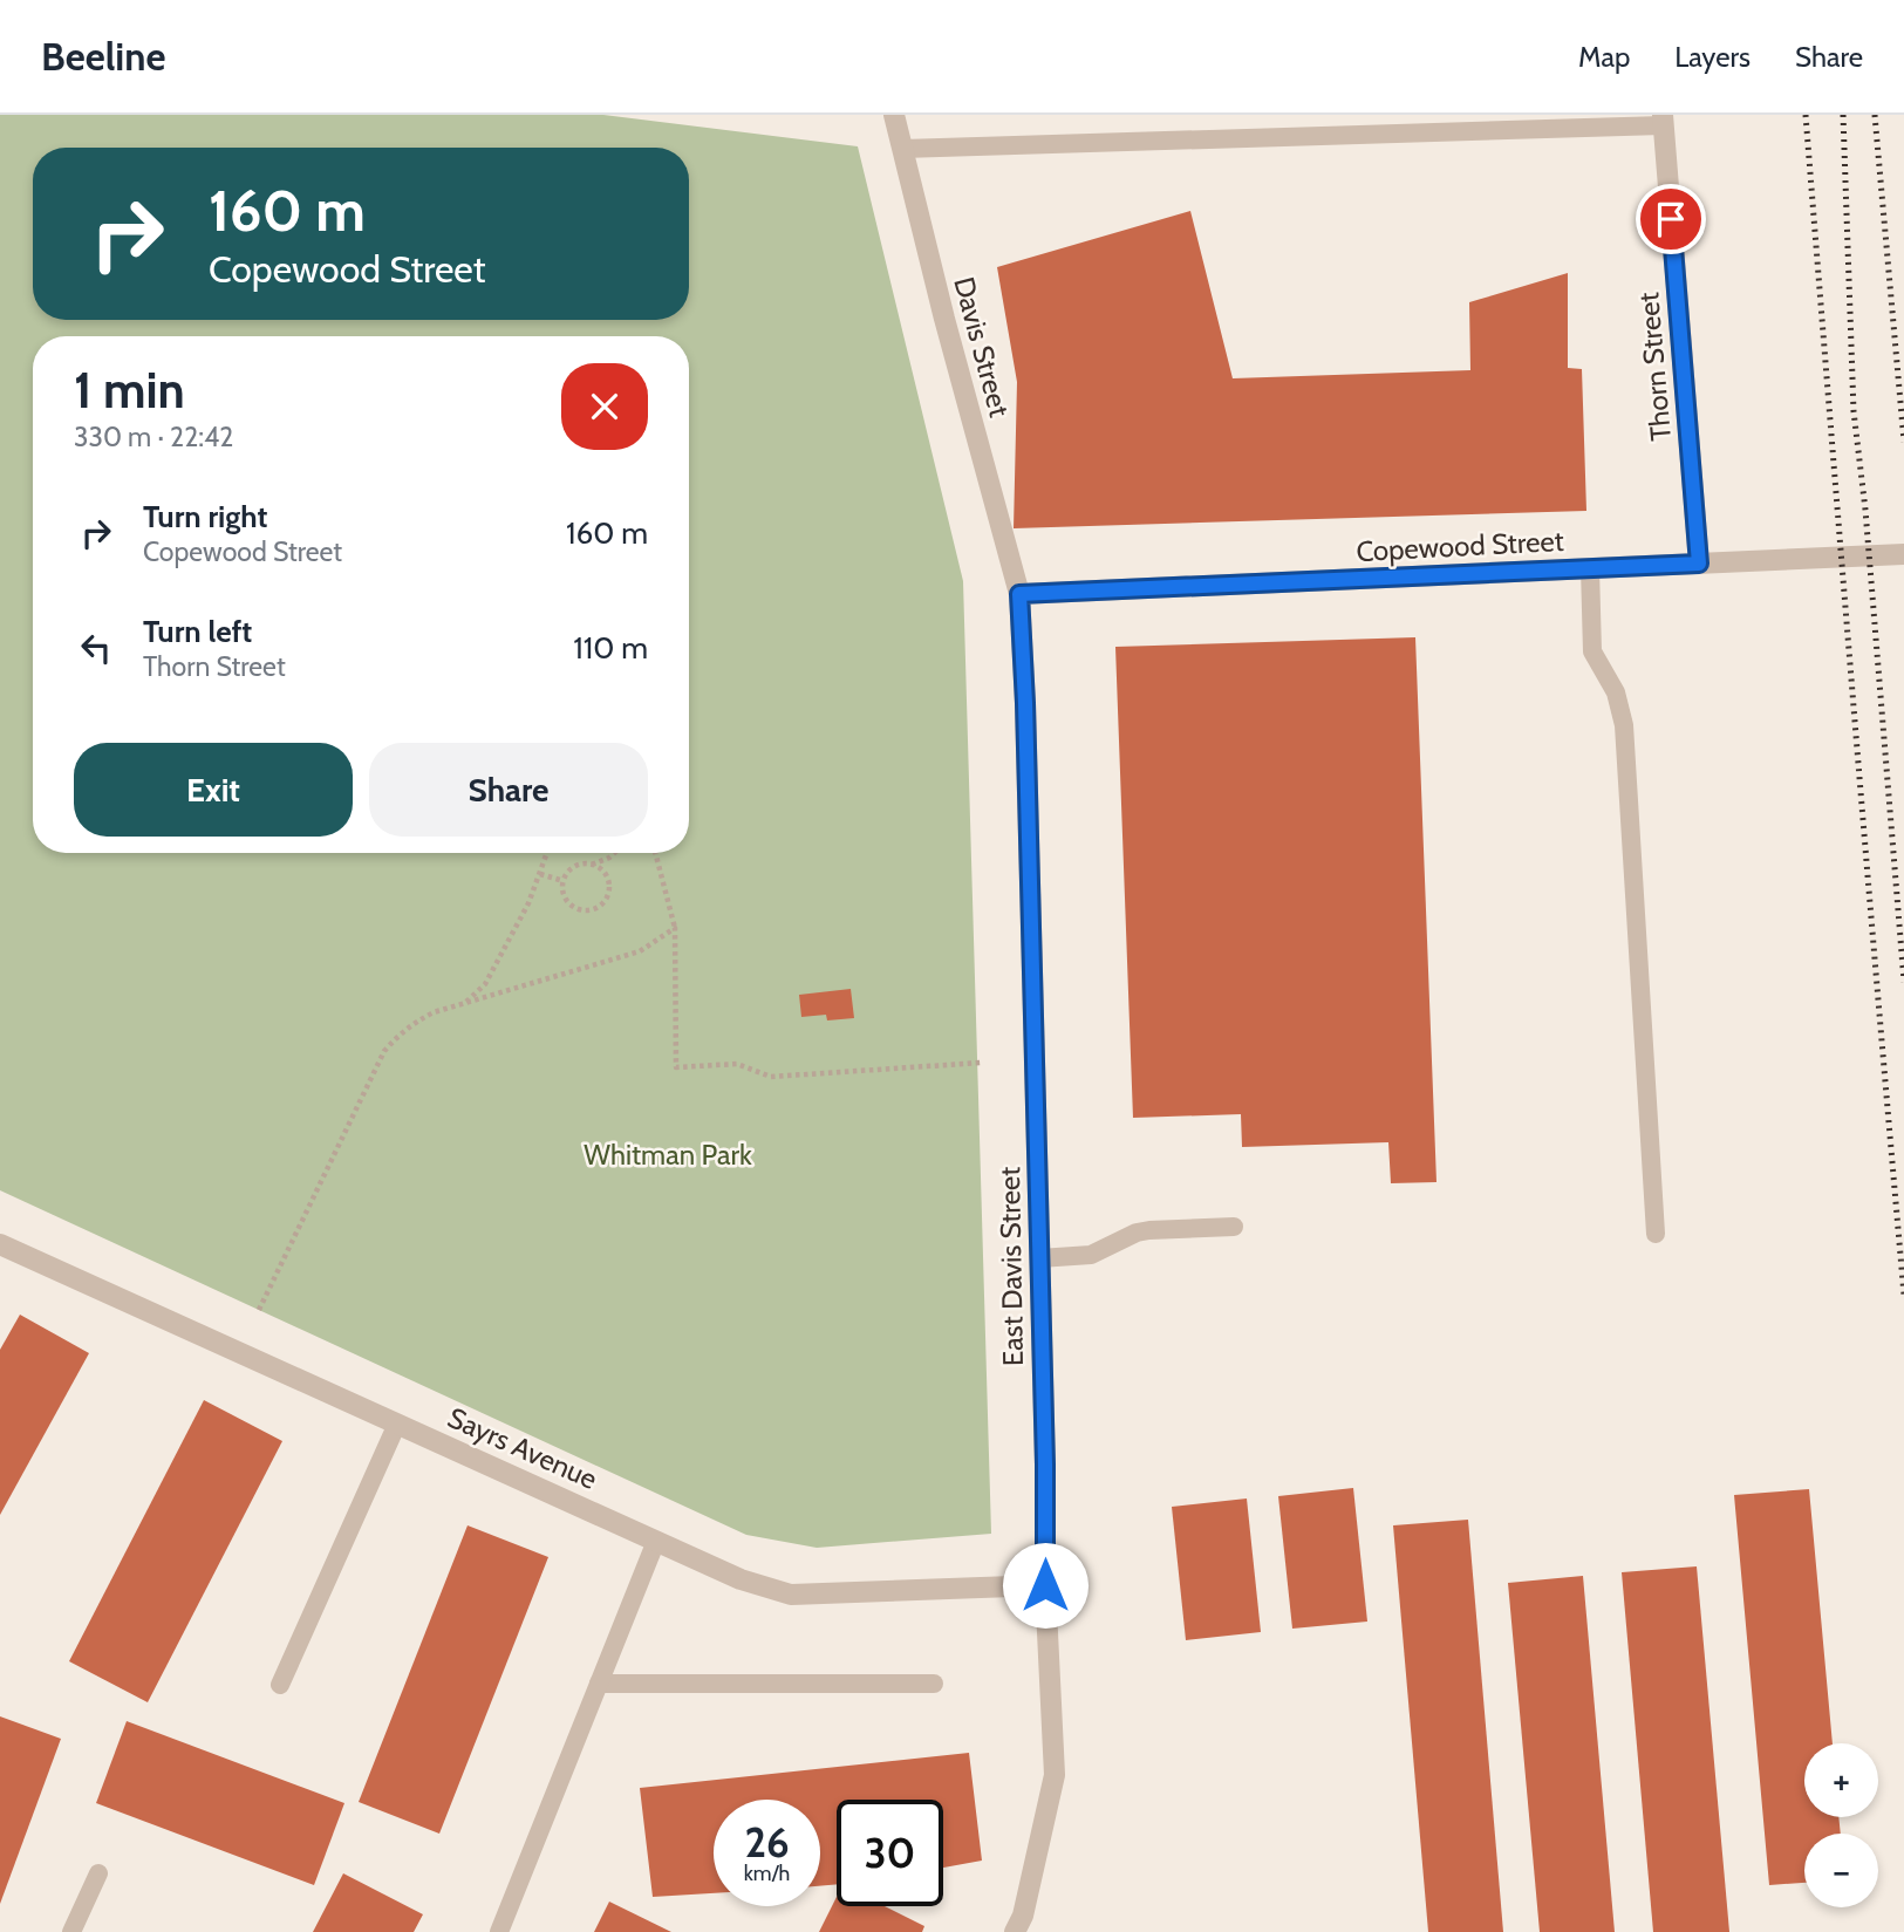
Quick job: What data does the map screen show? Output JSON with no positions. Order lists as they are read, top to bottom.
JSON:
{
  "streets": {
    "street": [
      "Davis Street",
      "Thorn Street",
      "Copewood Street",
      "East Davis Street",
      "Sayrs Avenue"
    ]
  },
  "crossings": [
    ["Davis Street", "Copewood Street"],
    ["Davis Street", "East Davis Street"],
    ["Thorn Street", "Copewood Street"],
    ["Copewood Street", "East Davis Street"],
    ["East Davis Street", "Sayrs Avenue"]
  ],
  "parks": ["Whitman Park"],
  "page": {
    "header": "Beeline",
    "nav": ["Map", "Layers", "Share"],
    "turn": ["160 m", "Copewood Street"],
    "heading": ["1 min", "330 m · 22:42"],
    "list": [
      {
        "name": "Turn right",
        "note": "Copewood Street",
        "value": "160 m"
      },
      {
        "name": "Turn left",
        "note": "Thorn Street",
        "value": "110 m"
      }
    ],
    "buttons": ["Exit", "Share"],
    "map_buttons": ["+", "−"],
    "speed": "26 km/h",
    "limit": "30"
  }
}
